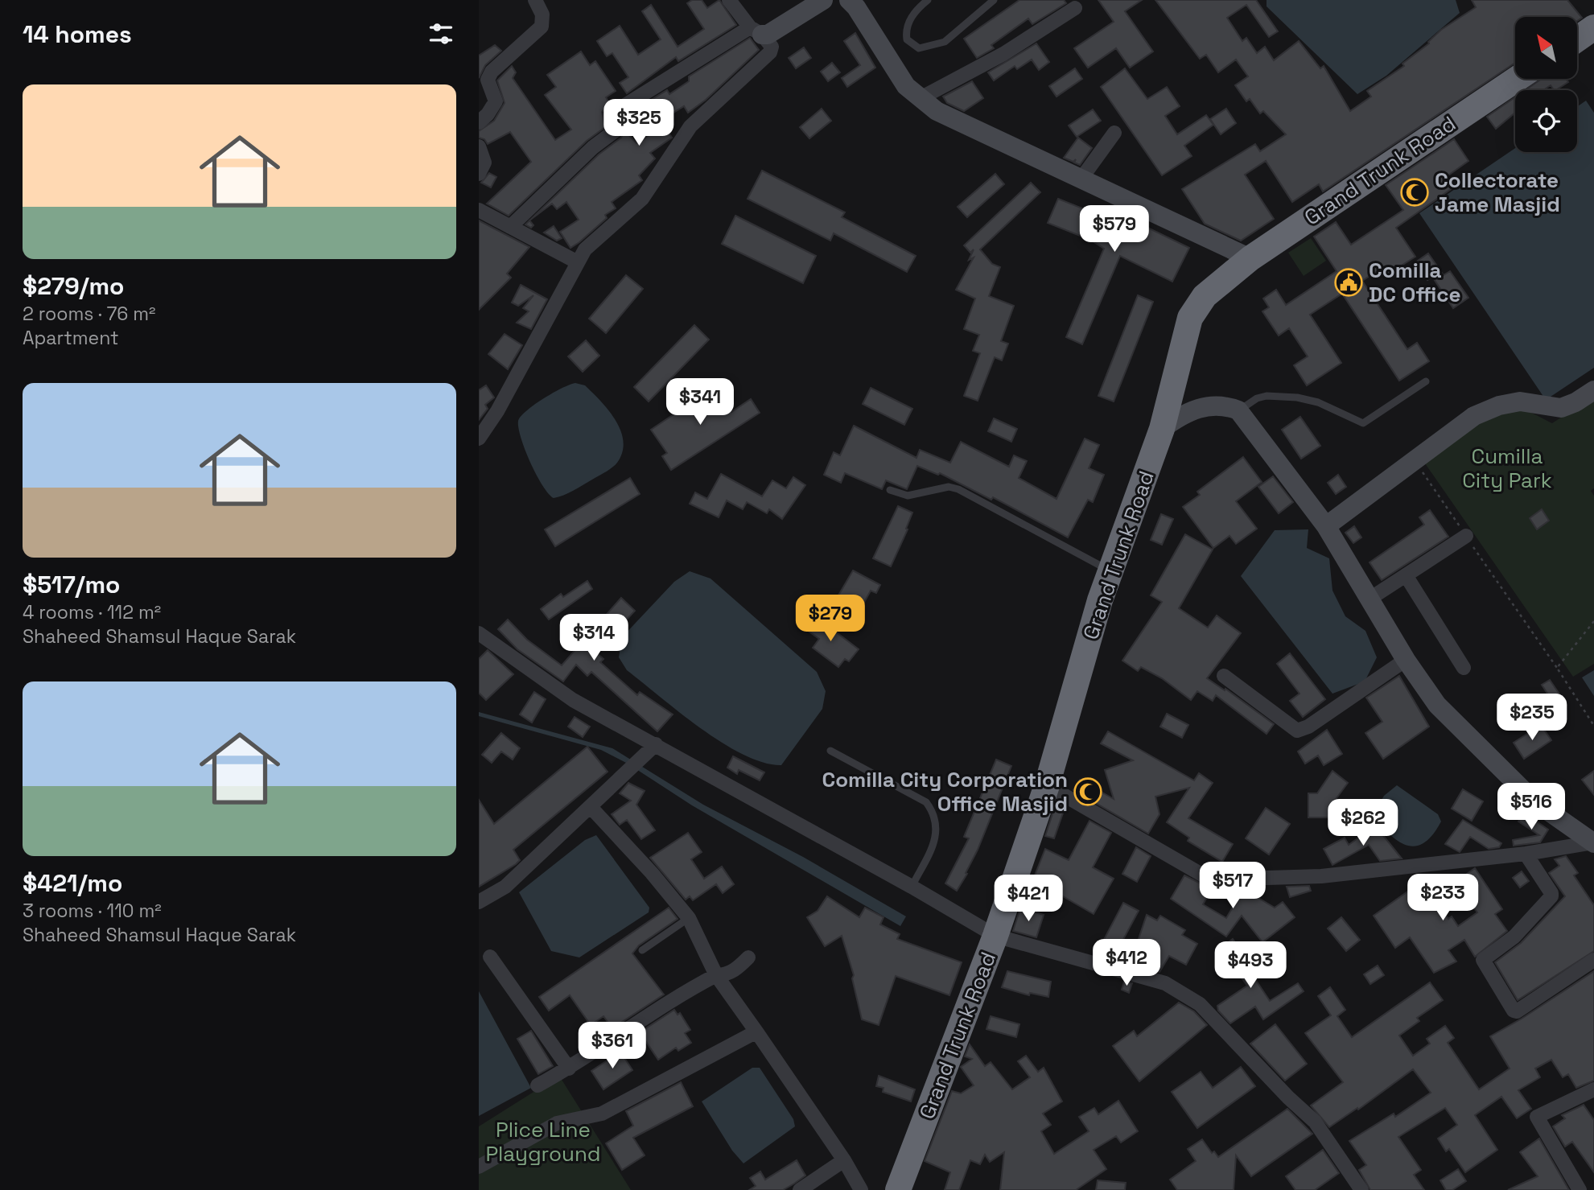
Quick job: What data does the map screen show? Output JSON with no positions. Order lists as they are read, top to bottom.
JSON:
{
  "streets": {
    "highway": ["Grand Trunk Road"]
  },
  "parks": ["Cumilla City Park", "Plice Line Playground"],
  "places": {
    "mosque": ["Collectorate Jame Masjid", "Comilla City Corporation Office Masjid"],
    "public building": ["Comilla DC Office"]
  },
  "north": "top left",
  "page": {
    "heading": "14 homes",
    "list": [
      {
        "name": "$279/mo",
        "note": "2 rooms · 76 m² · Apartment"
      },
      {
        "name": "$517/mo",
        "note": "4 rooms · 112 m² · Shaheed Shamsul Haque Sarak"
      },
      {
        "name": "$421/mo",
        "note": "3 rooms · 110 m² · Shaheed Shamsul Haque Sarak"
      }
    ],
    "price": [
      "$325",
      "$579",
      "$341",
      "$279",
      "$314",
      "$235",
      "$516",
      "$262",
      "$517",
      "$233",
      "$421",
      "$412",
      "$493",
      "$361"
    ]
  }
}
